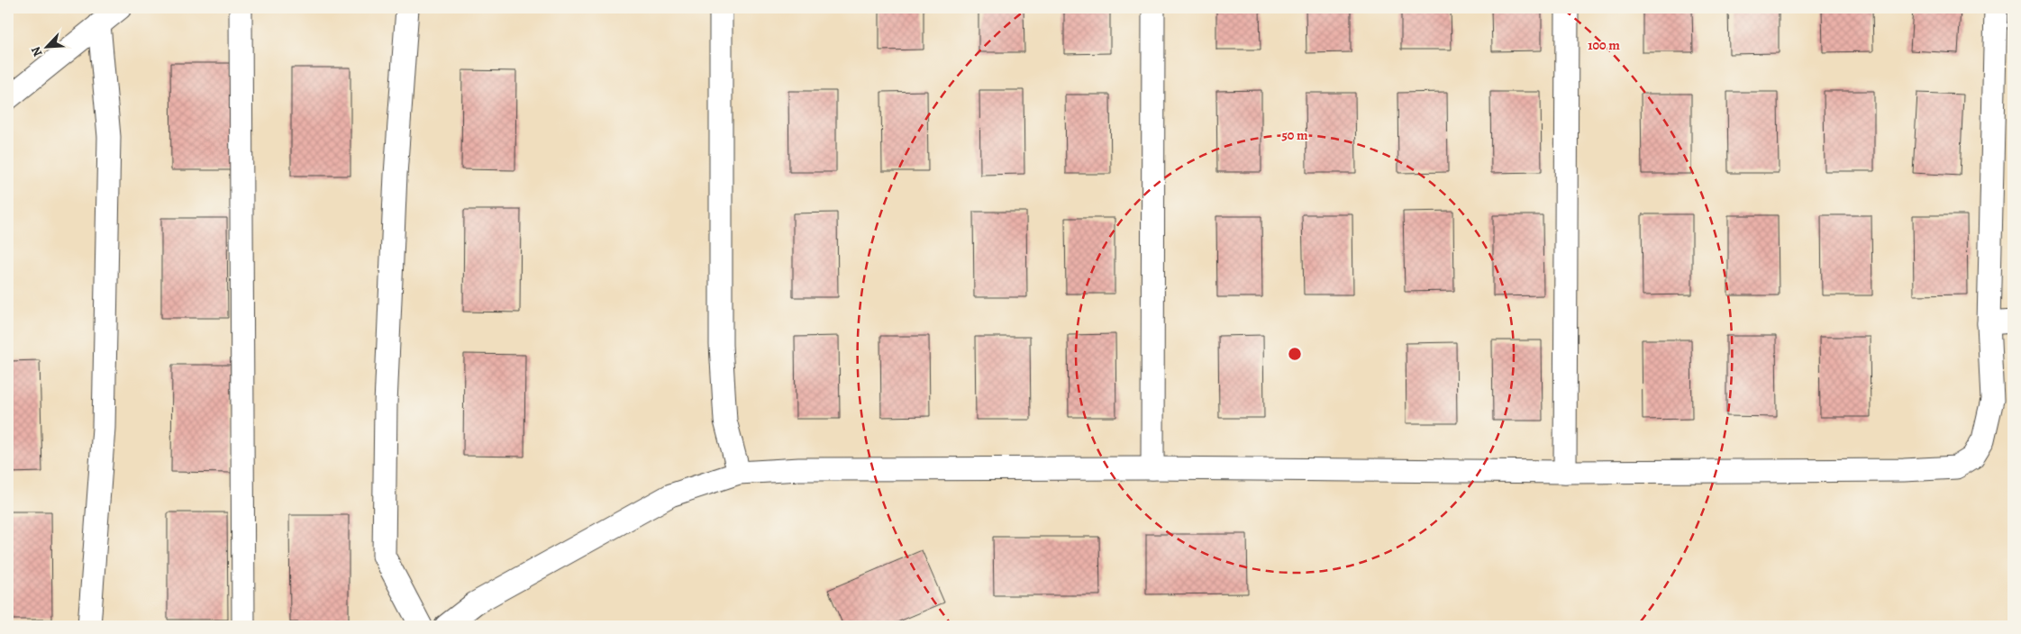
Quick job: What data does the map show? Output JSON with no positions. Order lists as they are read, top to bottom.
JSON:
{
  "north": "bottom left",
  "rings": ["100 m", "50 m"]
}
